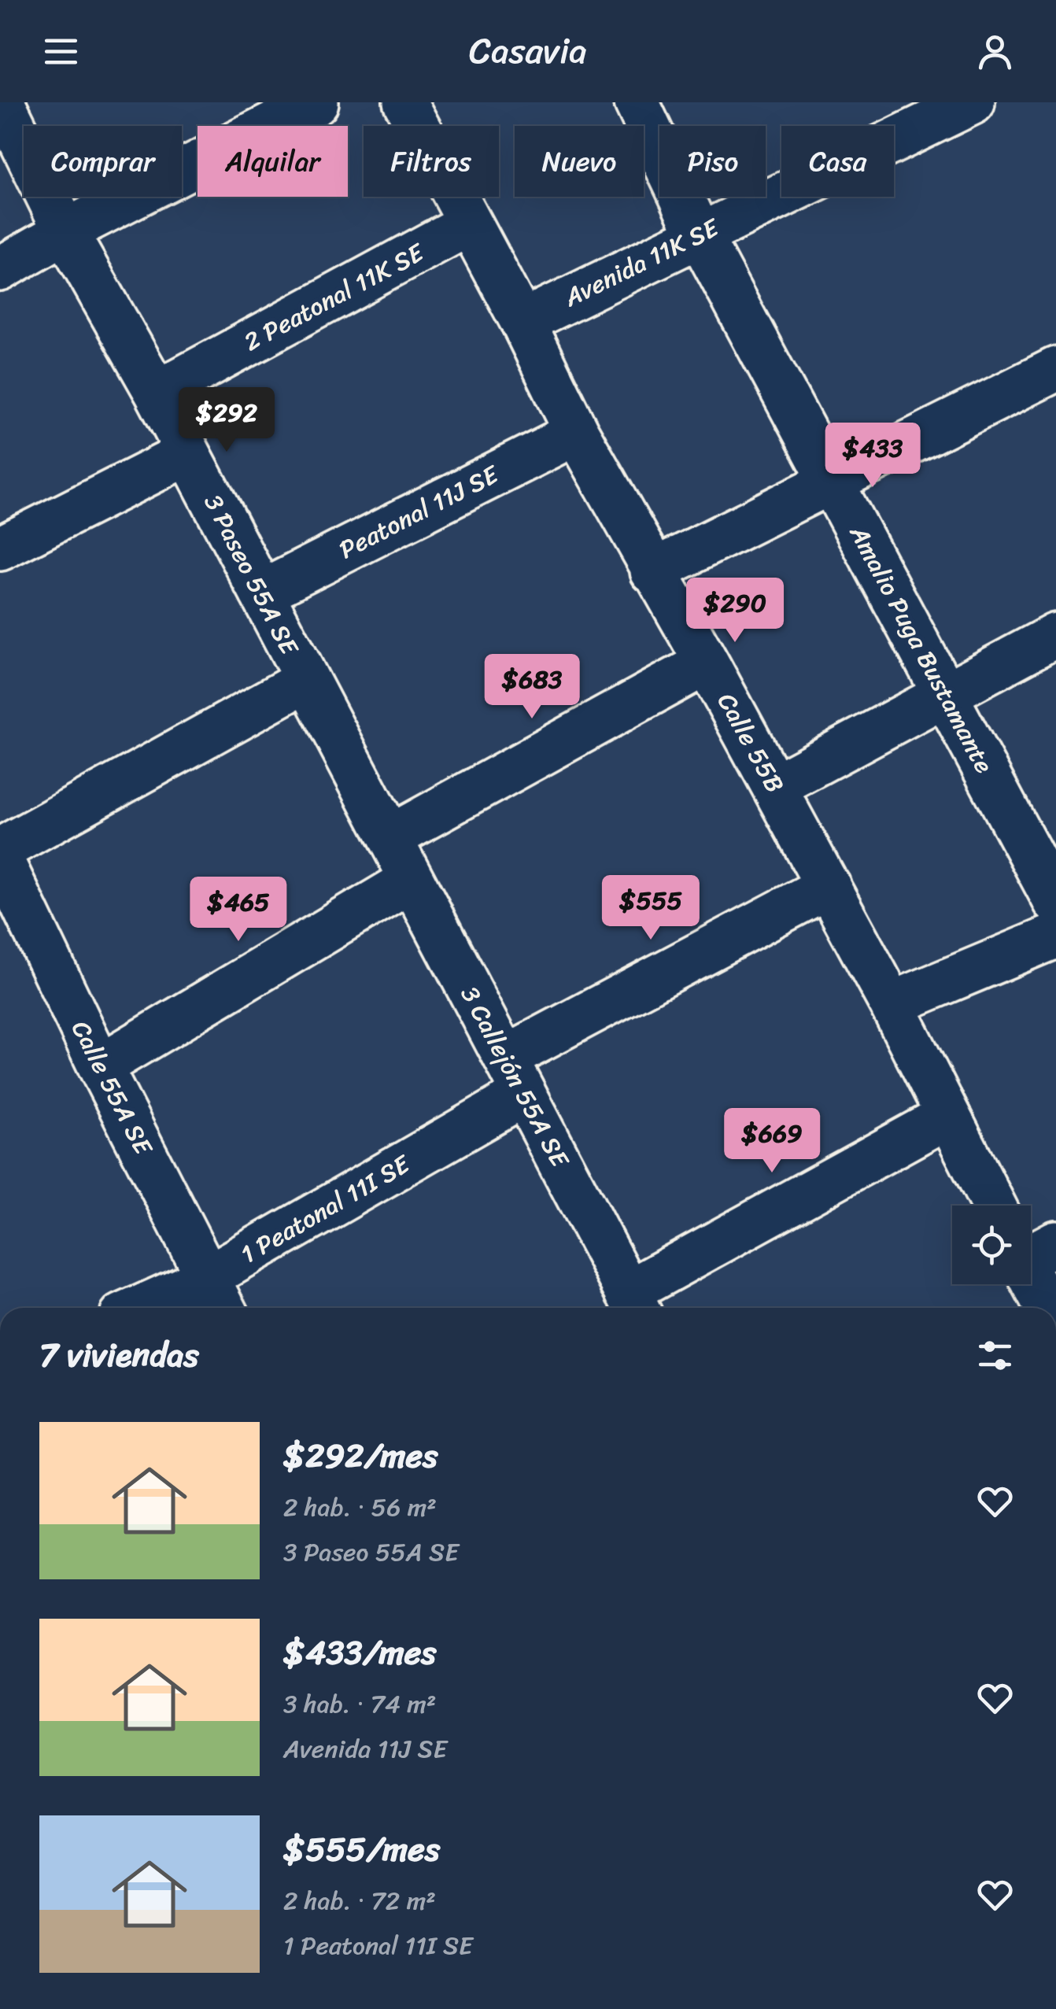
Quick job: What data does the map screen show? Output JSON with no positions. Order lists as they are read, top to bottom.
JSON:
{
  "streets": {
    "street": [
      "Avenida 11K SE",
      "2 Peatonal 11K SE",
      "Peatonal 11J SE",
      "3 Paseo 55A SE",
      "Amalio Puga Bustamante",
      "Calle 55B",
      "3 Callejón 55A SE",
      "Calle 55A SE",
      "1 Peatonal 11I SE"
    ]
  },
  "crossings": [
    ["Avenida 11K SE", "Amalio Puga Bustamante"],
    ["Avenida 11K SE", "Calle 55B"],
    ["2 Peatonal 11K SE", "3 Paseo 55A SE"],
    ["2 Peatonal 11K SE", "Calle 55B"],
    ["Peatonal 11J SE", "3 Paseo 55A SE"],
    ["Peatonal 11J SE", "Calle 55B"],
    ["3 Paseo 55A SE", "3 Callejón 55A SE"],
    ["Calle 55B", "1 Peatonal 11I SE"],
    ["3 Callejón 55A SE", "1 Peatonal 11I SE"],
    ["Calle 55A SE", "1 Peatonal 11I SE"]
  ],
  "page": {
    "header": "Casavia",
    "chip": [
      "Comprar",
      "Alquilar",
      "Filtros",
      "Nuevo",
      "Piso",
      "Casa"
    ],
    "price": [
      "$292",
      "$433",
      "$290",
      "$683",
      "$555",
      "$465",
      "$669"
    ],
    "heading": "7 viviendas",
    "list": [
      {
        "name": "$292/mes",
        "note": "2 hab. · 56 m² · 3 Paseo 55A SE"
      },
      {
        "name": "$433/mes",
        "note": "3 hab. · 74 m² · Avenida 11J SE"
      },
      {
        "name": "$555/mes",
        "note": "2 hab. · 72 m² · 1 Peatonal 11I SE"
      }
    ]
  }
}
